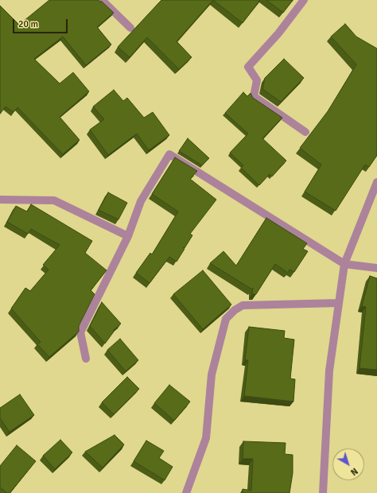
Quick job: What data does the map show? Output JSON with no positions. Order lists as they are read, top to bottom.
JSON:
{
  "scale_bar": "20 m",
  "north": "bottom right"
}
